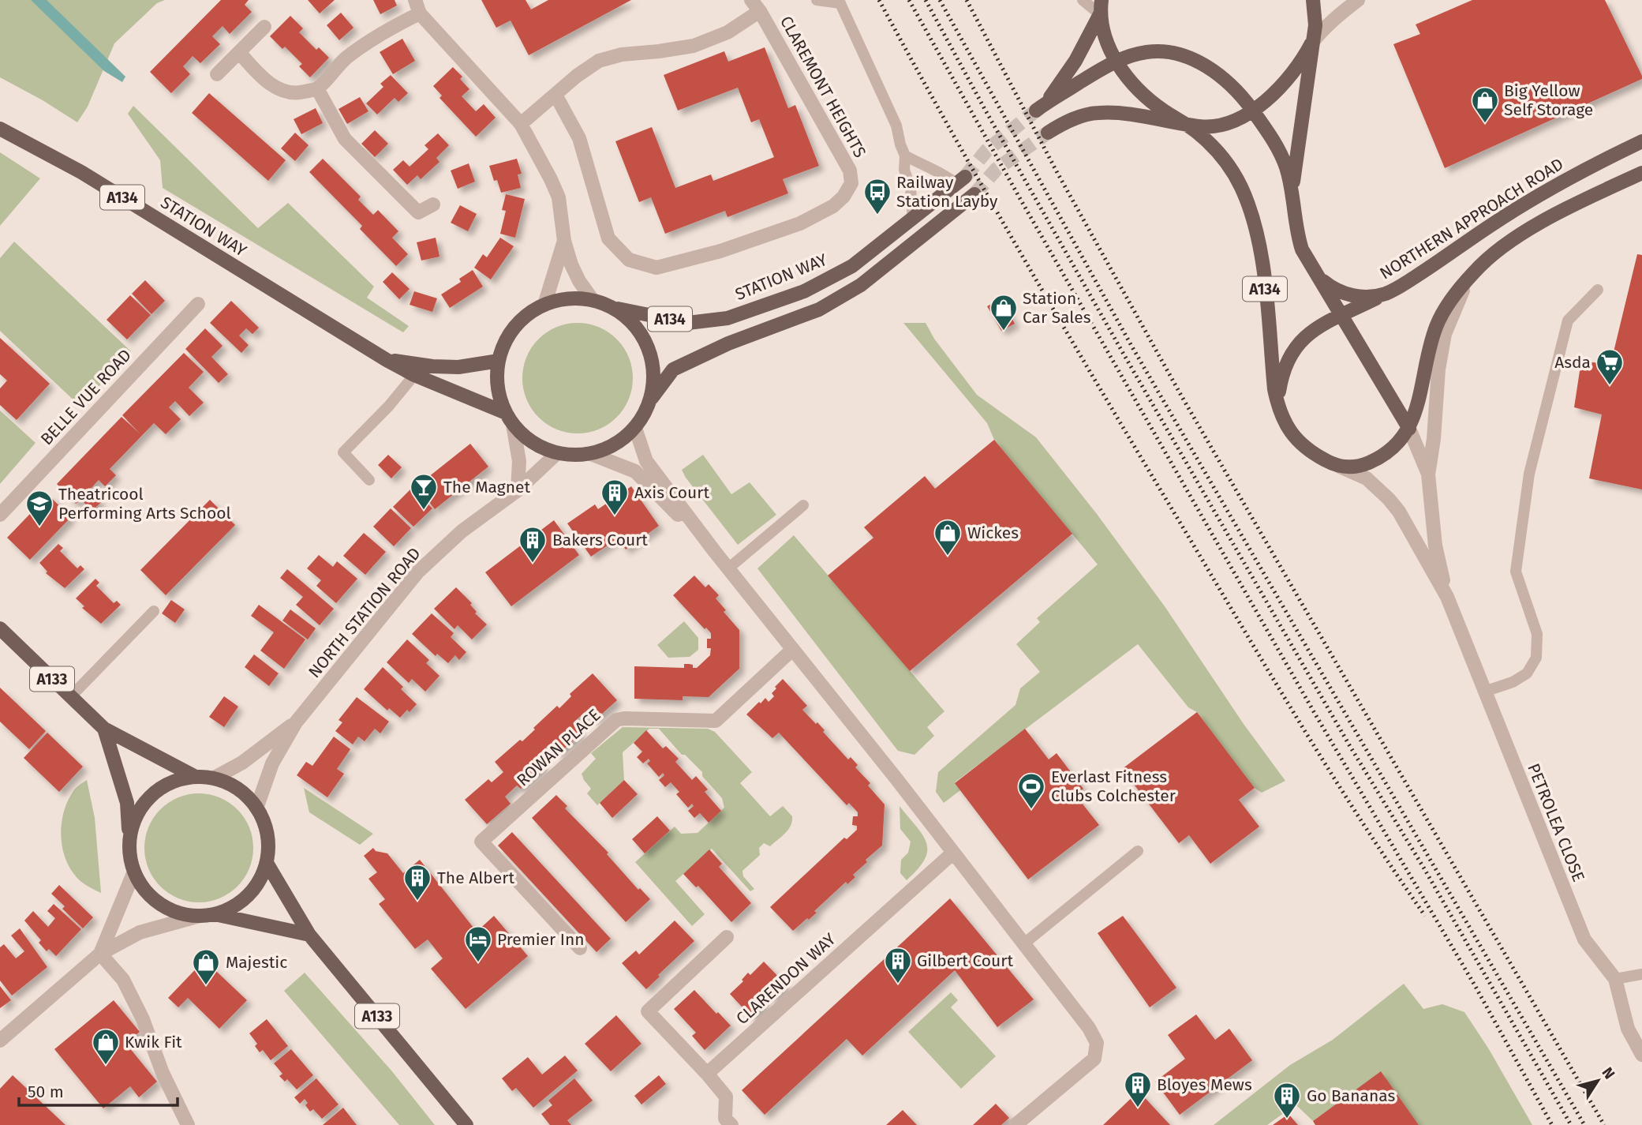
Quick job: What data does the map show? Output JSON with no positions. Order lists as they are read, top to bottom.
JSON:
{
  "streets": {
    "main road": [
      "A134",
      "NORTHERN APPROACH ROAD",
      "STATION WAY",
      "A133"
    ],
    "street": [
      "CLAREMONT HEIGHTS",
      "BELLE VUE ROAD",
      "NORTH STATION ROAD",
      "ROWAN PLACE",
      "PETROLEA CLOSE",
      "CLARENDON WAY"
    ]
  },
  "crossings": [
    ["A134", "NORTHERN APPROACH ROAD"],
    ["A134", "STATION WAY"],
    ["A134", "NORTH STATION ROAD"],
    ["A134", "PETROLEA CLOSE"],
    ["STATION WAY", "NORTH STATION ROAD"],
    ["NORTH STATION ROAD", "A133"]
  ],
  "places": {
    "shop": [
      "Big Yellow Self Storage",
      "Station Car Sales",
      "Wickes",
      "Majestic",
      "Kwik Fit"
    ],
    "bus stop": ["Railway Station Layby"],
    "supermarket": ["Asda"],
    "bar": ["The Magnet"],
    "building": [
      "Axis Court",
      "Bakers Court",
      "The Albert",
      "Gilbert Court",
      "Bloyes Mews",
      "Go Bananas"
    ],
    "school or university": ["Theatricool Performing Arts School"],
    "sports": ["Everlast Fitness Clubs Colchester"],
    "hotel": ["Premier Inn"]
  },
  "scale_bar": "50 m",
  "north": "top right"
}
